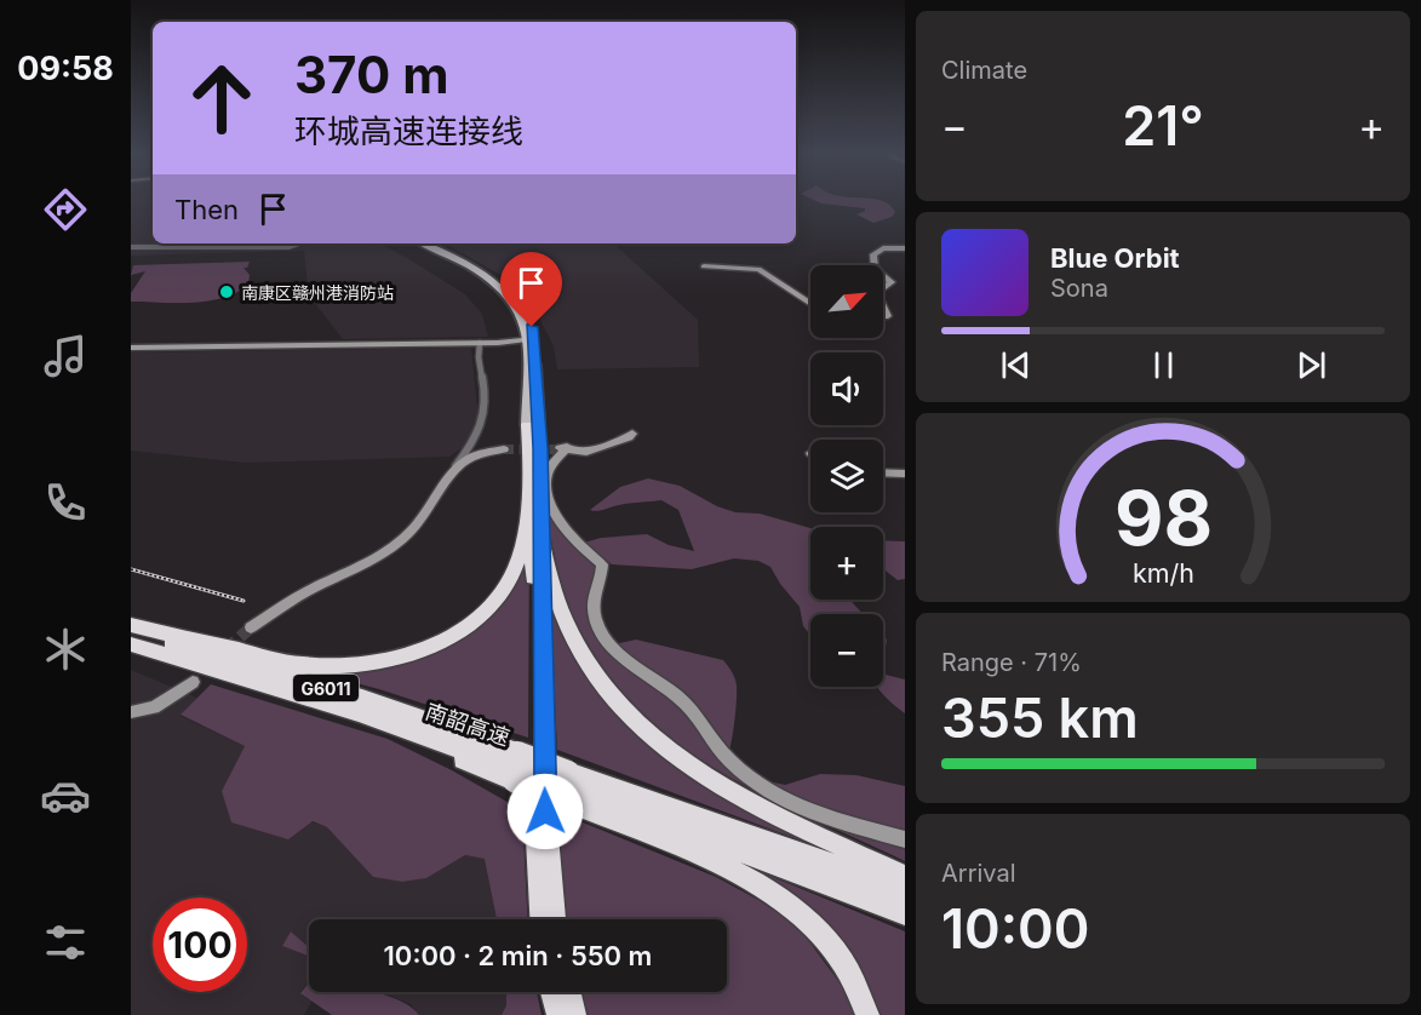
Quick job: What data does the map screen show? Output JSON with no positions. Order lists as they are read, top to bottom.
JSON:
{
  "streets": {
    "highway": ["G6011", "南韶高速"]
  },
  "crossings": [
    ["G6011", "南韶高速"]
  ],
  "places": ["南康区赣州港消防站"],
  "north": "top right",
  "page": {
    "tabs": "09:58",
    "tile": [
      "Climate",
      ["Range · 71%", "355 km"],
      ["Arrival", "10:00"]
    ],
    "turn": ["370 m", "环城高速连接线"],
    "heat": ["−", "21°", "+"],
    "then": "Then",
    "song": ["Blue Orbit", "Sona"],
    "map_buttons": ["+", "−"],
    "limit": "100",
    "trip": "10:00 · 2 min · 550 m",
    "gauge": ["98", "km/h"]
  }
}
